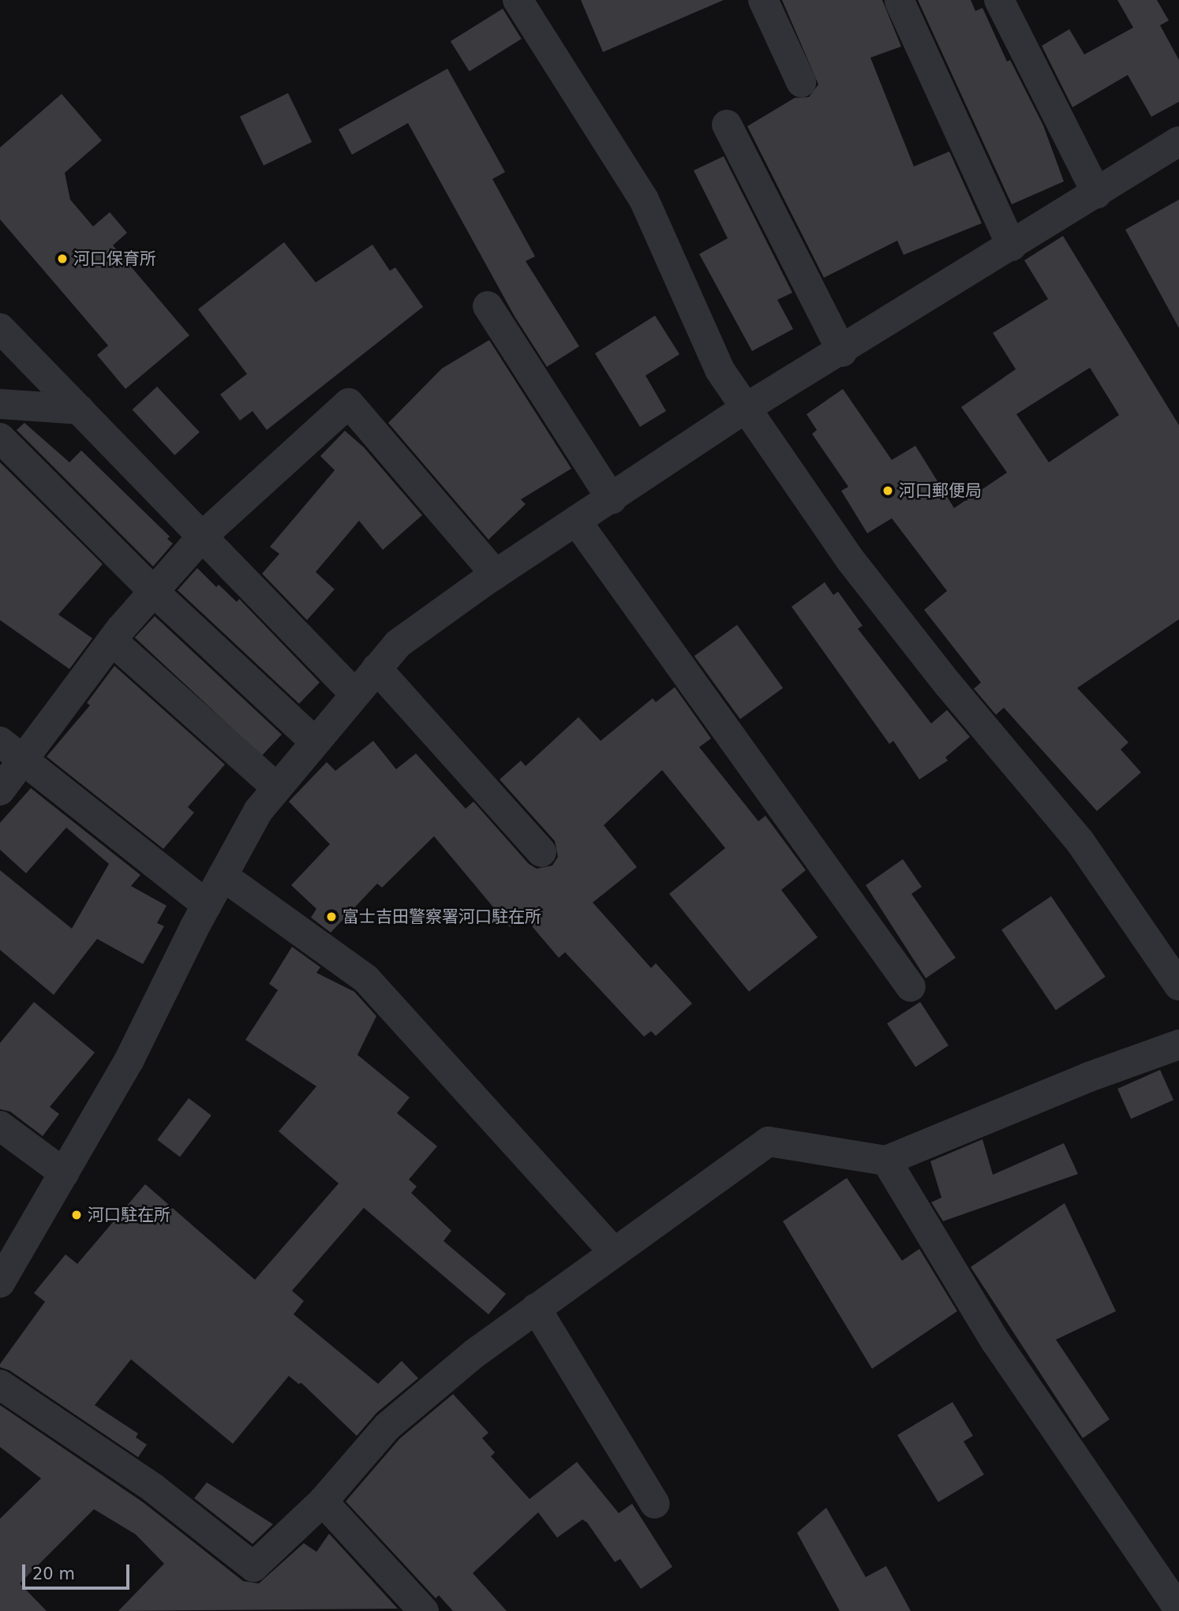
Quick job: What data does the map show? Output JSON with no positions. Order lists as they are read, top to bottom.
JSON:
{
  "places": [
    "河口保育所",
    "河口郵便局",
    "富士吉田警察署河口駐在所",
    "河口駐在所"
  ],
  "scale_bar": "20 m"
}
